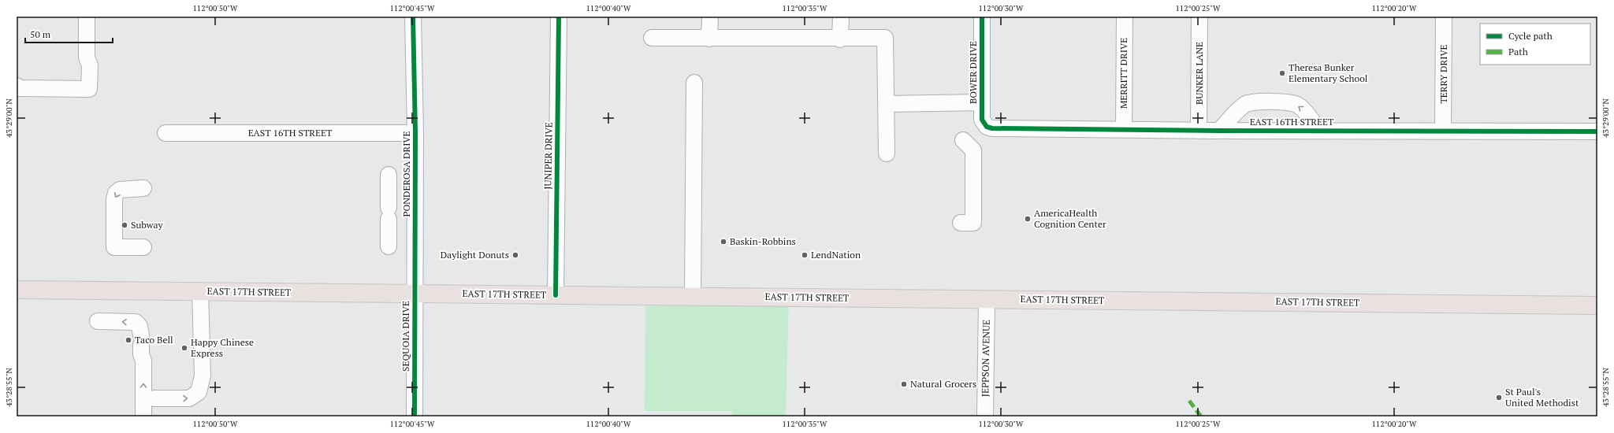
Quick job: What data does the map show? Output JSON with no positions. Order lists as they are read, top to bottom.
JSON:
{
  "streets": {
    "main road": ["EAST 17TH STREET"],
    "street": [
      "BOWER DRIVE",
      "MERRITT DRIVE",
      "BUNKER LANE",
      "TERRY DRIVE",
      "EAST 16TH STREET",
      "JUNIPER DRIVE",
      "PONDEROSA DRIVE",
      "SEQUOIA DRIVE",
      "JEPPSON AVENUE"
    ]
  },
  "crossings": [
    ["BOWER DRIVE", "EAST 16TH STREET"],
    ["MERRITT DRIVE", "EAST 16TH STREET"],
    ["BUNKER LANE", "EAST 16TH STREET"],
    ["TERRY DRIVE", "EAST 16TH STREET"],
    ["EAST 16TH STREET", "PONDEROSA DRIVE"],
    ["JUNIPER DRIVE", "EAST 17TH STREET"],
    ["PONDEROSA DRIVE", "EAST 17TH STREET"],
    ["PONDEROSA DRIVE", "SEQUOIA DRIVE"],
    ["EAST 17TH STREET", "SEQUOIA DRIVE"],
    ["EAST 17TH STREET", "JEPPSON AVENUE"]
  ],
  "places": [
    "Theresa Bunker Elementary School",
    "AmericaHealth Cognition Center",
    "Subway",
    "Baskin-Robbins",
    "Daylight Donuts",
    "LendNation",
    "Taco Bell",
    "Happy Chinese Express",
    "Natural Grocers",
    "St Paul's United Methodist"
  ],
  "legend": ["Cycle path", "Path"],
  "scale_bar": "50 m",
  "coordinates": [
    "112°00'50\"W",
    "112°00'45\"W",
    "112°00'40\"W",
    "112°00'35\"W",
    "112°00'30\"W",
    "112°00'25\"W",
    "112°00'20\"W",
    "43°29'00\"N",
    "43°28'55\"N"
  ]
}
